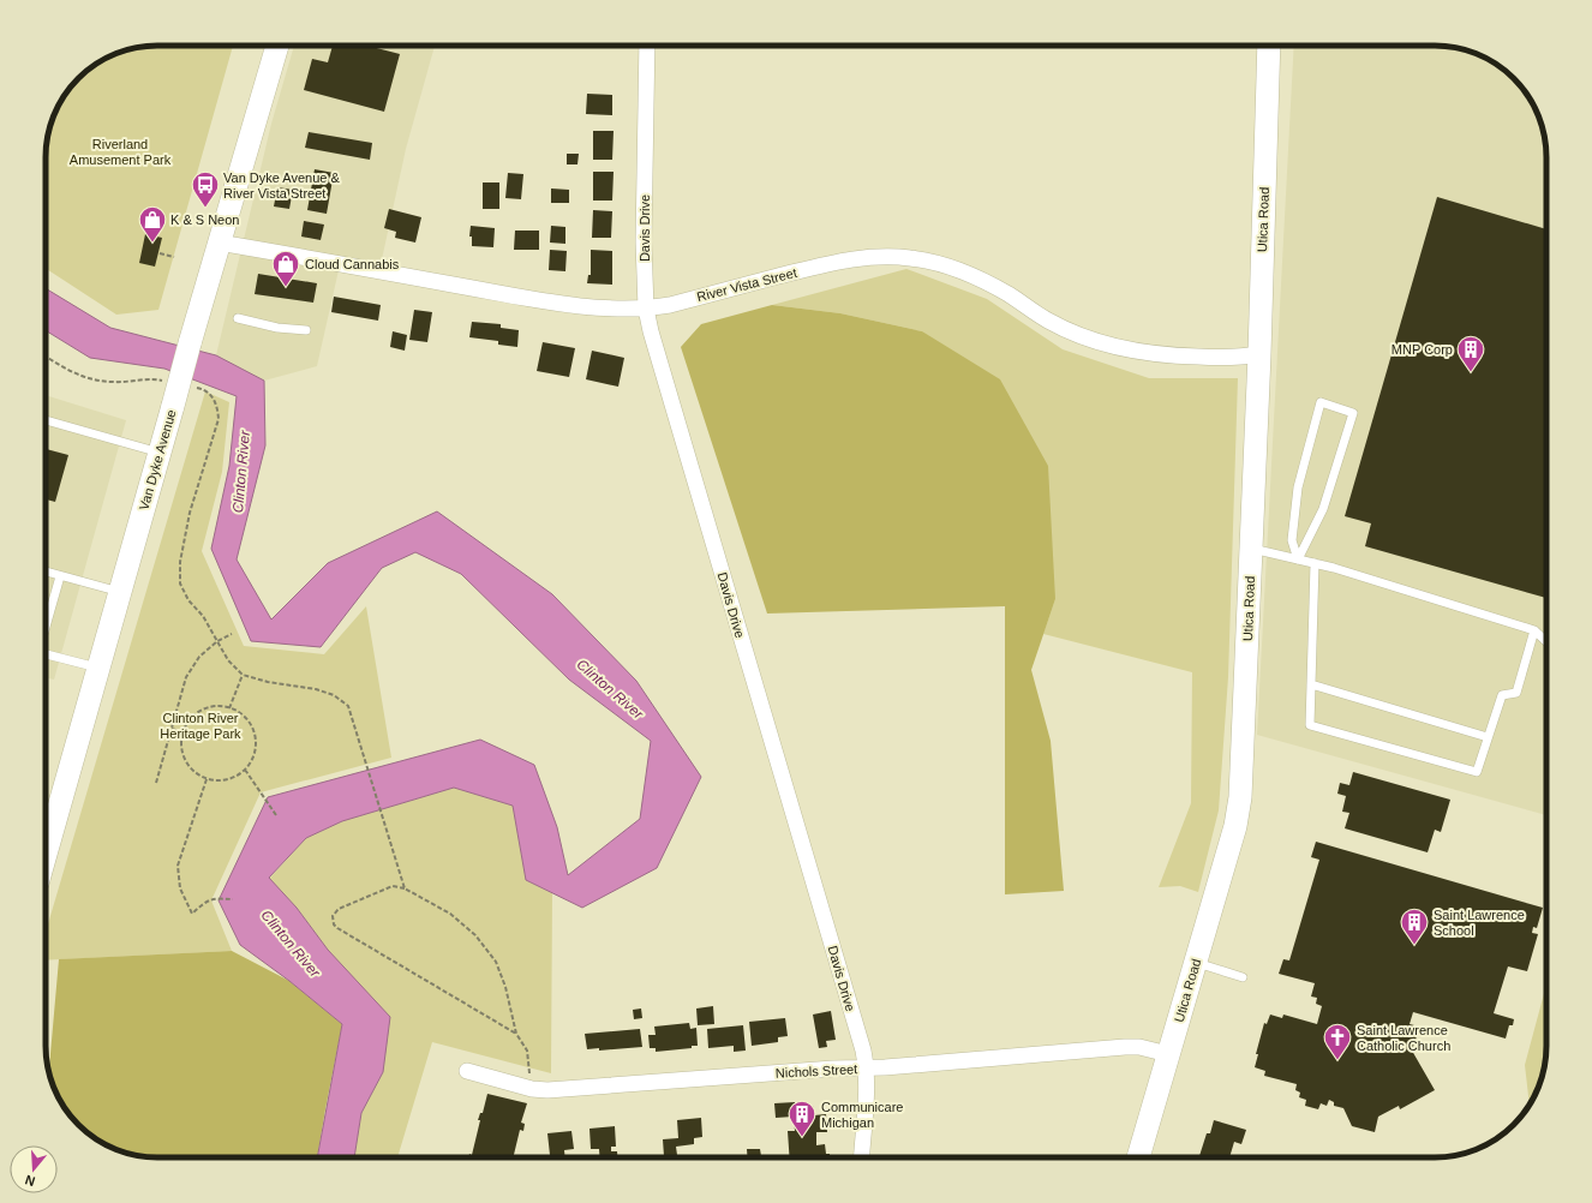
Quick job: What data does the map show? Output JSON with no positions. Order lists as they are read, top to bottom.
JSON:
{
  "streets": {
    "street": [
      "Utica Road",
      "Davis Drive",
      "River Vista Street",
      "Van Dyke Avenue",
      "Nichols Street"
    ]
  },
  "crossings": [
    ["Utica Road", "River Vista Street"],
    ["Utica Road", "Nichols Street"],
    ["Davis Drive", "River Vista Street"],
    ["Davis Drive", "Nichols Street"],
    ["River Vista Street", "Van Dyke Avenue"]
  ],
  "water": ["Clinton River"],
  "parks": ["Riverland Amusement Park", "Clinton River Heritage Park"],
  "places": {
    "bus stop": ["Van Dyke Avenue & River Vista Street"],
    "shop": ["K & S Neon", "Cloud Cannabis"],
    "building": ["MNP Corp", "Saint Lawrence School", "Communicare Michigan"],
    "church": ["Saint Lawrence Catholic Church"]
  },
  "north": "bottom"
}
